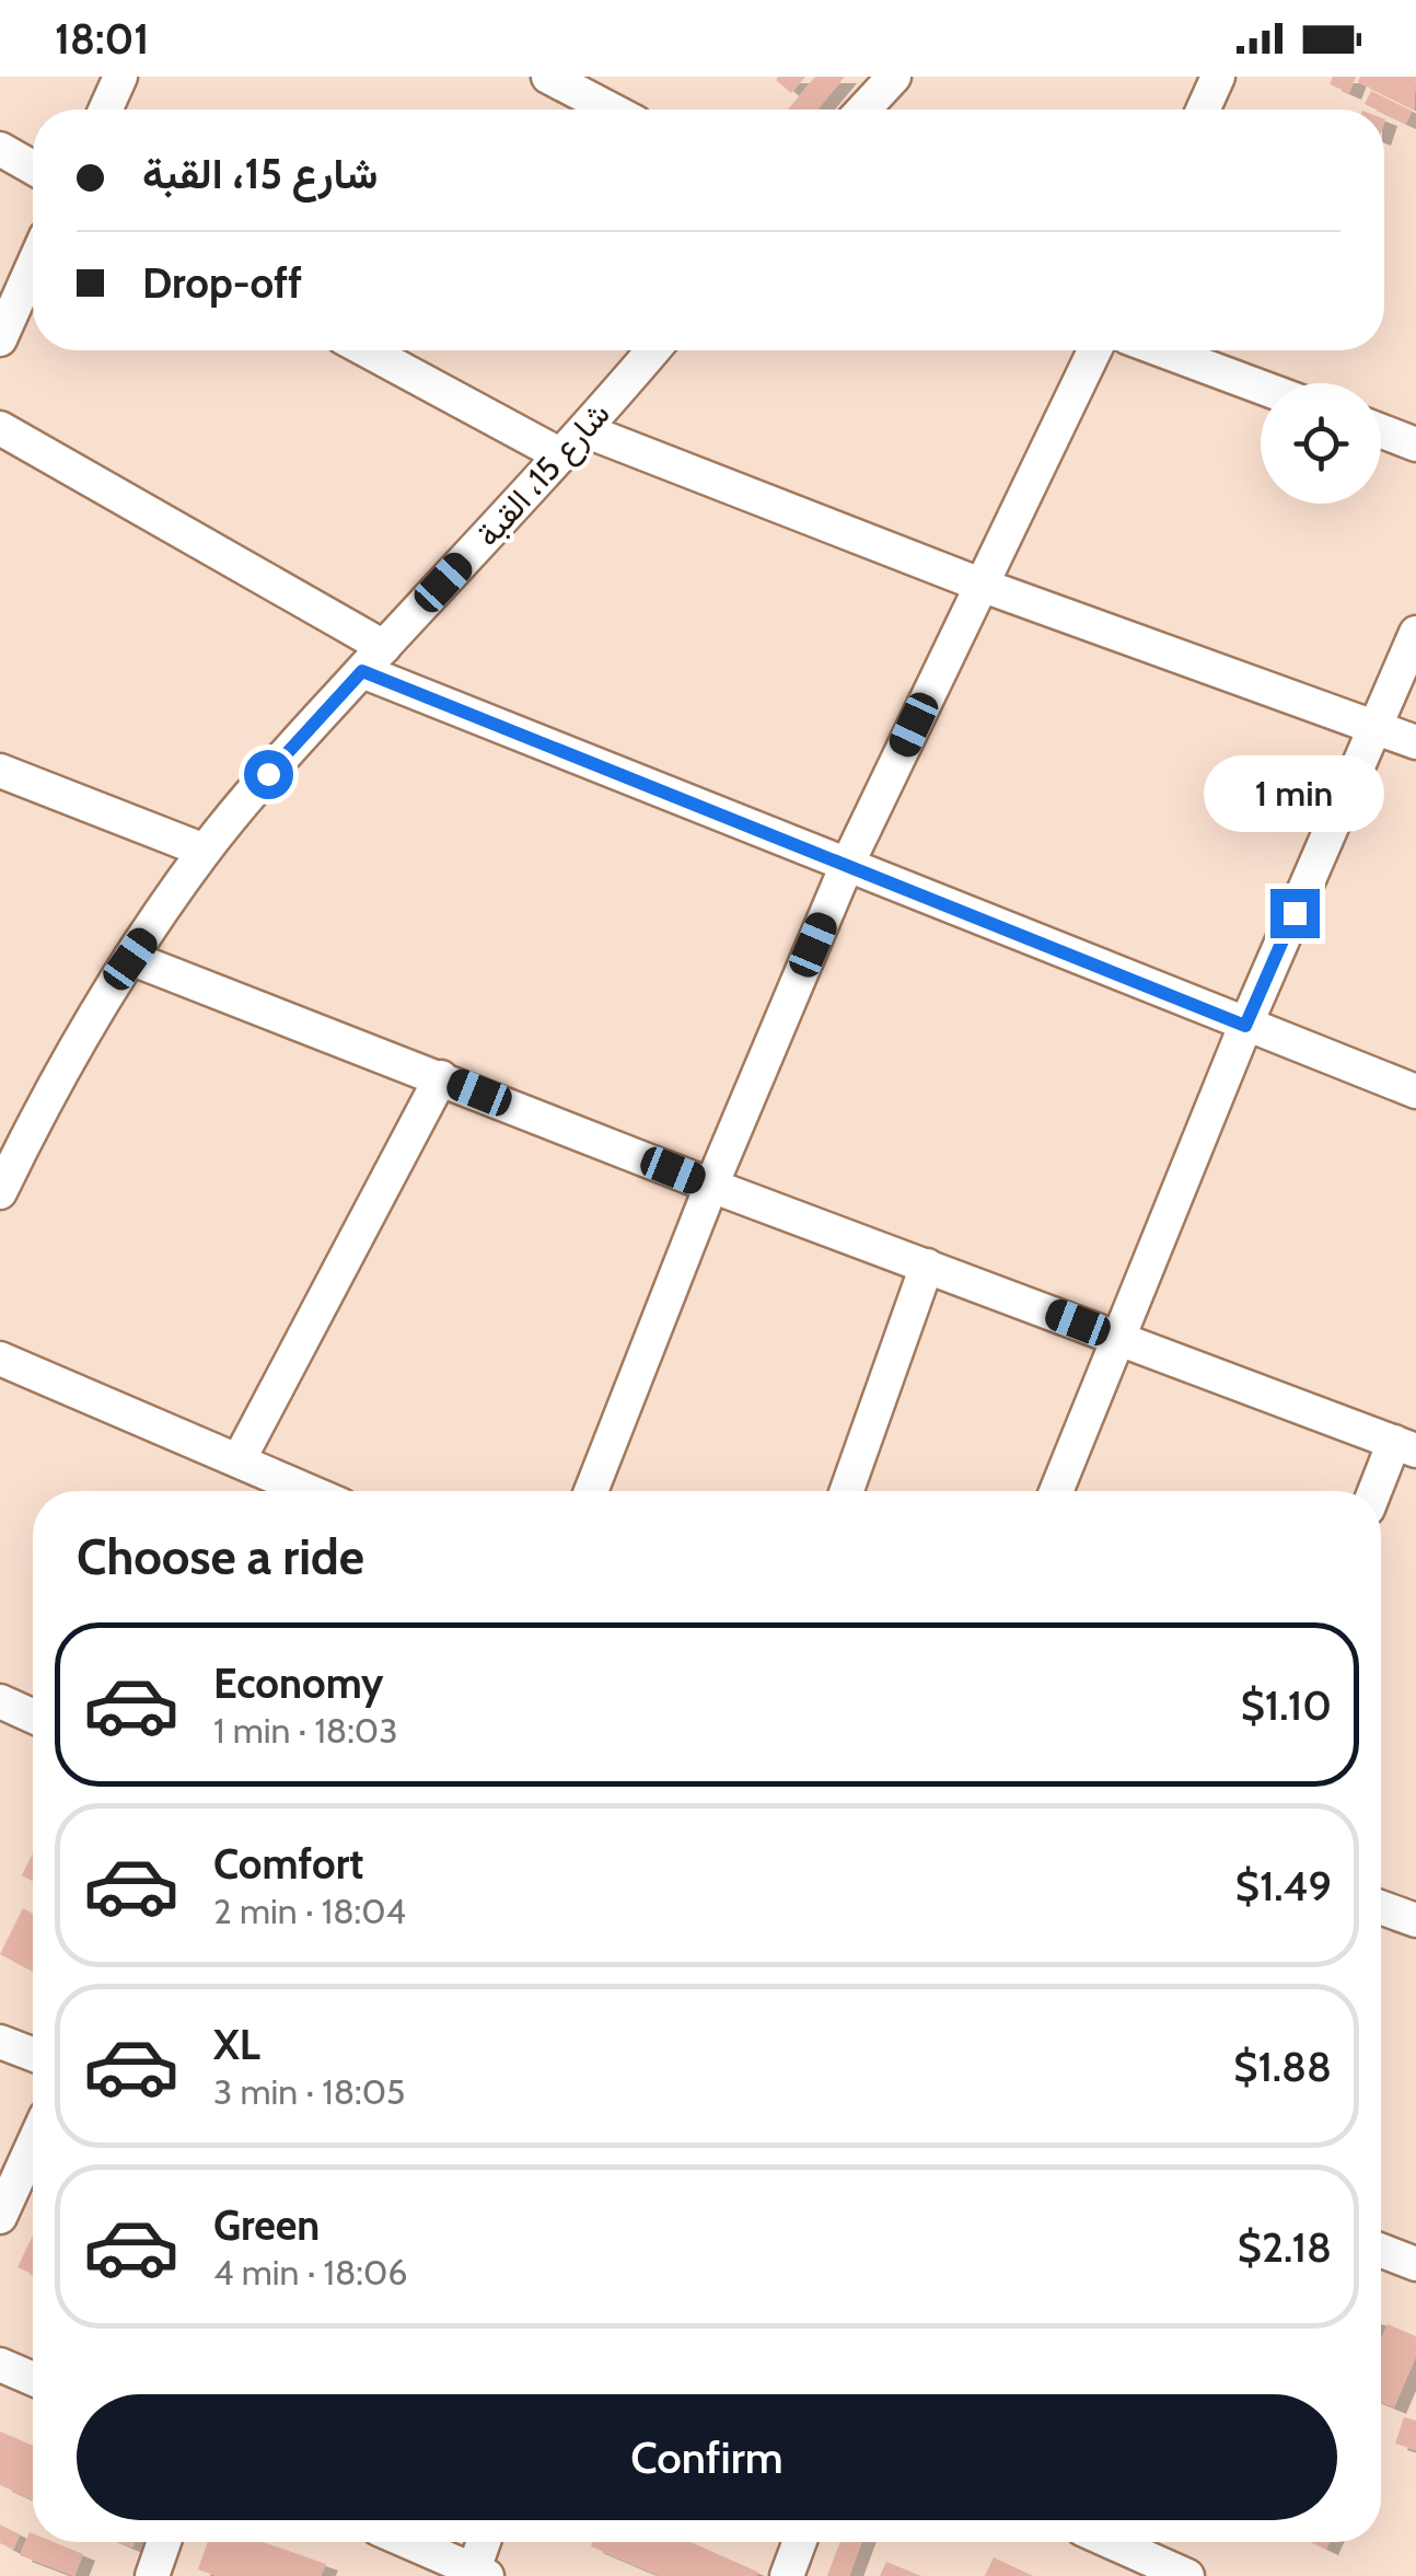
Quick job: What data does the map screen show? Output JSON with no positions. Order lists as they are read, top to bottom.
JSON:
{
  "streets": {
    "street": ["شارع 15، القبة"]
  },
  "page": {
    "status": "18:01",
    "banner": ["شارع 15، القبة", "Drop-off"],
    "bubble": "1 min",
    "heading": "Choose a ride",
    "list": [
      {
        "name": "Economy",
        "note": "1 min · 18:03",
        "value": "$1.10"
      },
      {
        "name": "Comfort",
        "note": "2 min · 18:04",
        "value": "$1.49"
      },
      {
        "name": "XL",
        "note": "3 min · 18:05",
        "value": "$1.88"
      },
      {
        "name": "Green",
        "note": "4 min · 18:06",
        "value": "$2.18"
      }
    ],
    "buttons": "Confirm"
  }
}
